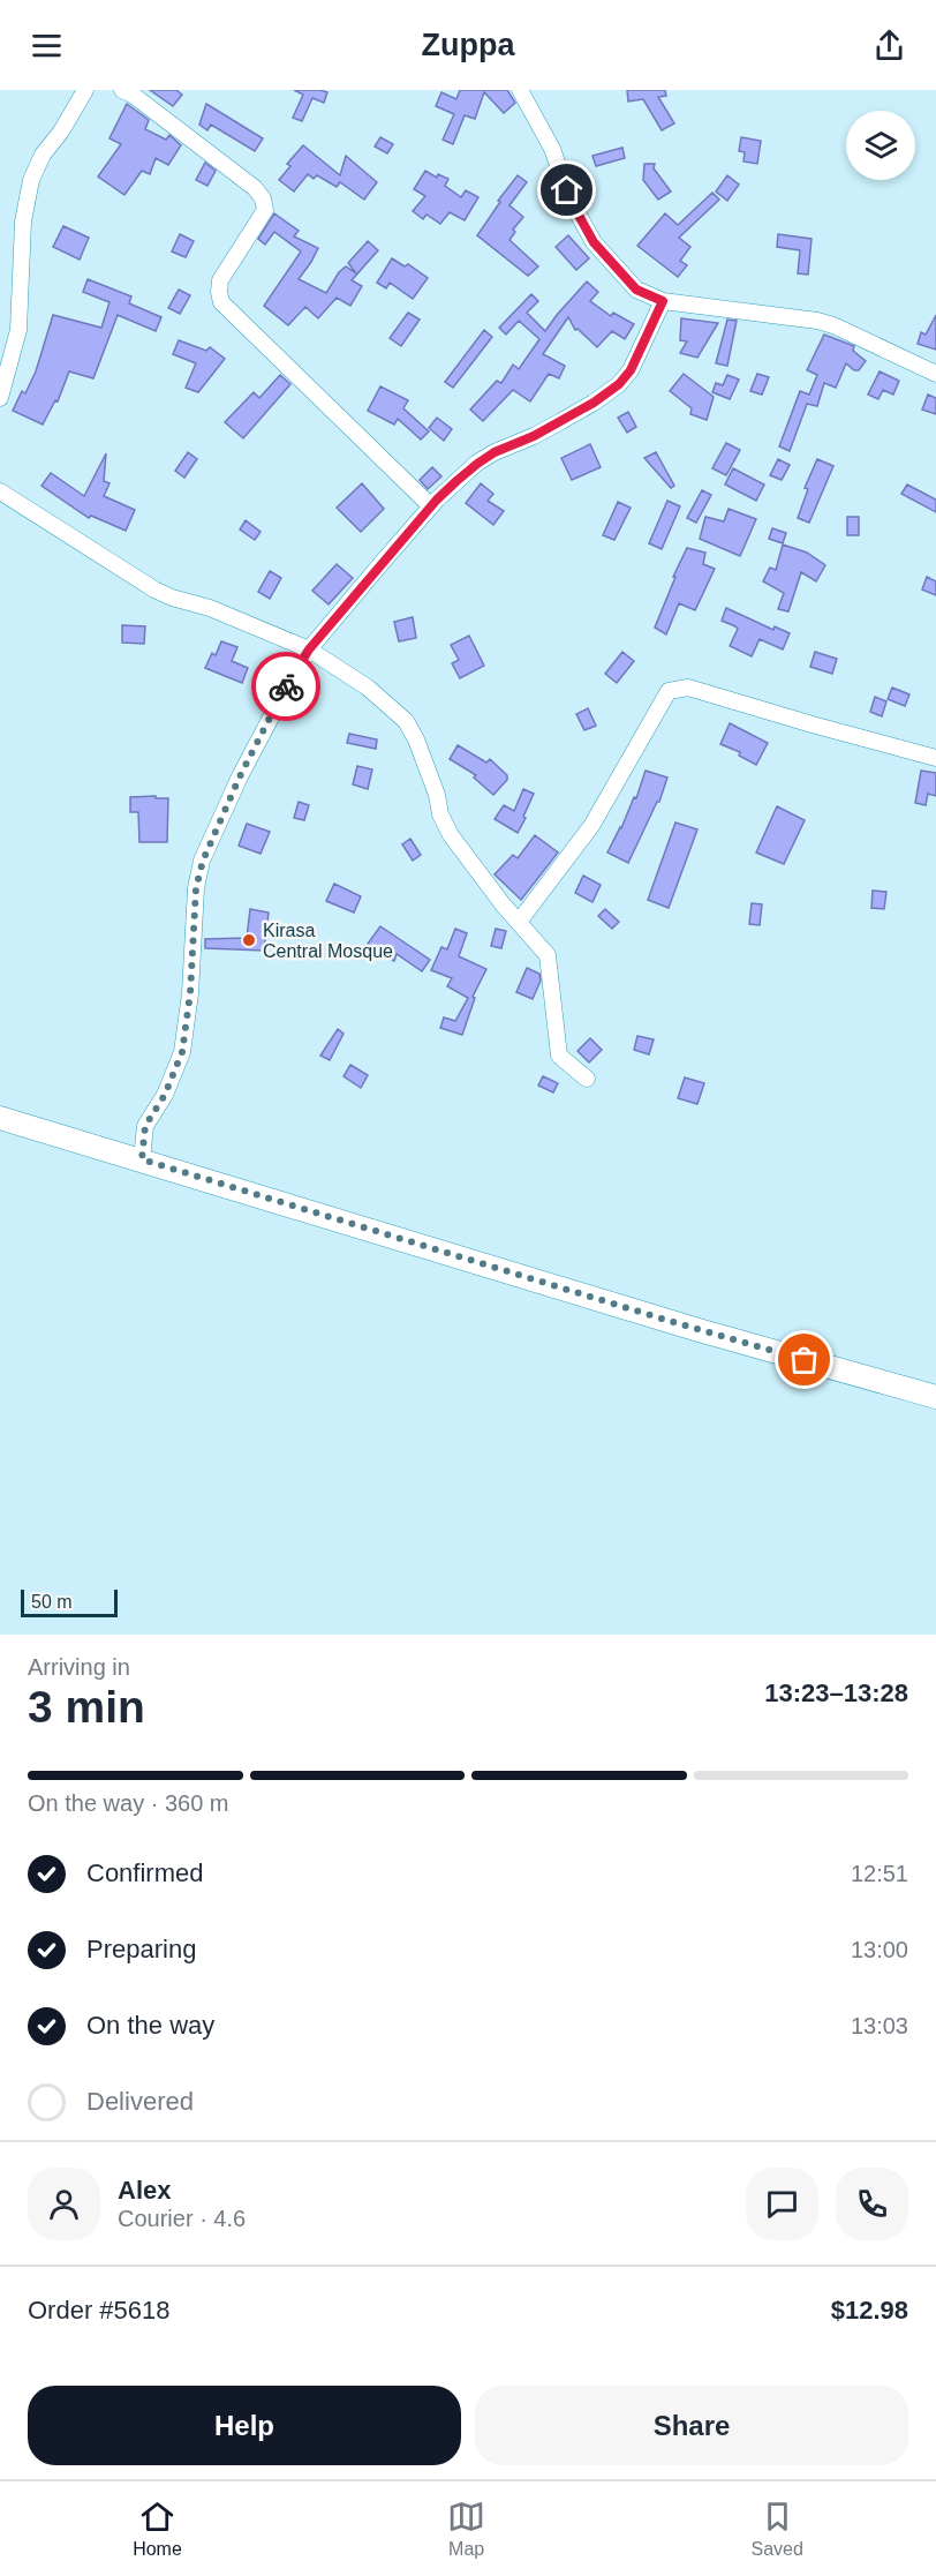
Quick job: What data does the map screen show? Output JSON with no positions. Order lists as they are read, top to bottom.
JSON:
{
  "places": ["Kirasa Central Mosque"],
  "scale_bar": "50 m",
  "page": {
    "header": "Zuppa",
    "scale": "50 m",
    "heading": ["3 min", "Arriving in", "13:23–13:28"],
    "panel": [
      "Alex",
      "Courier · 4.6",
      "Order #5618",
      "$12.98"
    ],
    "bar": "On the way · 360 m",
    "list": [
      ["Confirmed", "12:51"],
      ["Preparing", "13:00"],
      ["On the way", "13:03"],
      "Delivered"
    ],
    "buttons": ["Help", "Share"],
    "tabs": ["Home", "Map", "Saved"]
  }
}
